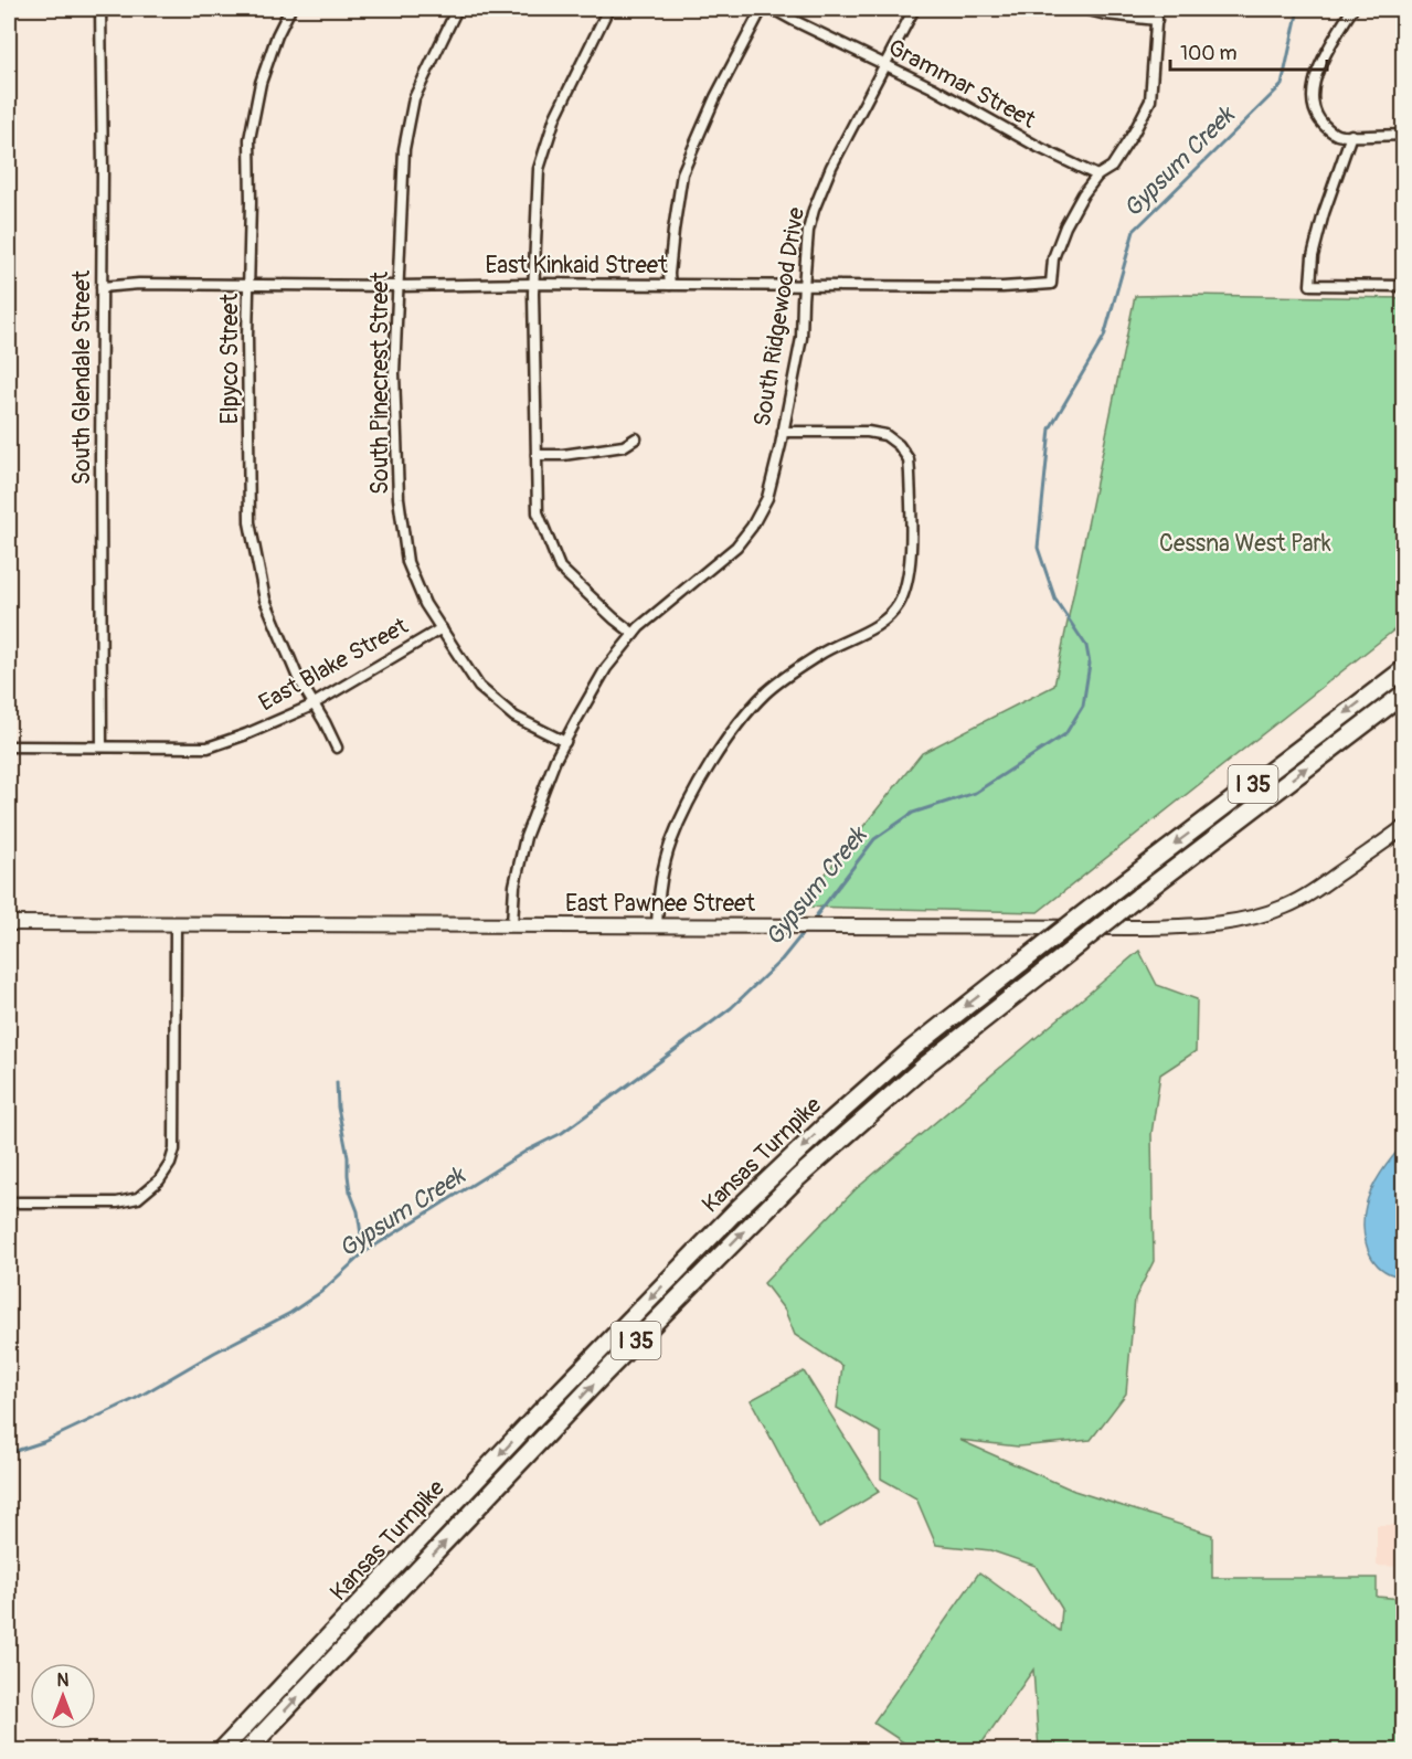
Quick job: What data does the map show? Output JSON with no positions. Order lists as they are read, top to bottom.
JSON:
{
  "streets": {
    "highway": ["I 35", "Kansas Turnpike"],
    "main road": ["East Pawnee Street"],
    "street": [
      "Grammar Street",
      "East Kinkaid Street",
      "South Ridgewood Drive",
      "Elpyco Street",
      "South Glendale Street",
      "South Pinecrest Street",
      "East Blake Street"
    ]
  },
  "crossings": [
    ["Grammar Street", "East Kinkaid Street"],
    ["Grammar Street", "South Ridgewood Drive"],
    ["East Kinkaid Street", "South Ridgewood Drive"],
    ["East Kinkaid Street", "Elpyco Street"],
    ["East Kinkaid Street", "South Glendale Street"],
    ["East Kinkaid Street", "South Pinecrest Street"],
    ["South Ridgewood Drive", "South Pinecrest Street"],
    ["South Ridgewood Drive", "East Pawnee Street"],
    ["Elpyco Street", "East Blake Street"],
    ["South Glendale Street", "East Blake Street"],
    ["South Pinecrest Street", "East Blake Street"]
  ],
  "water": ["Gypsum Creek"],
  "parks": ["Cessna West Park"],
  "scale_bar": "100 m",
  "north": "top"
}
